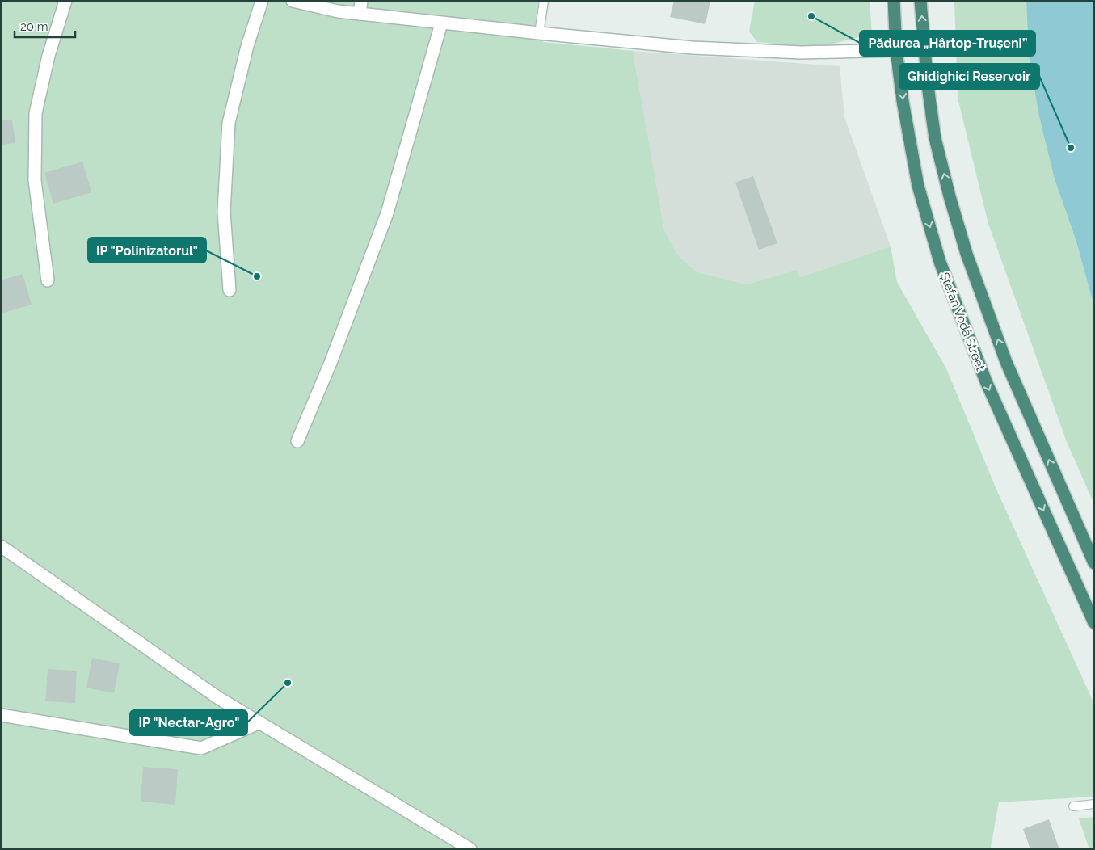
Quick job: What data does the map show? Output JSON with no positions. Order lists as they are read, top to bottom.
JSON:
{
  "streets": {
    "highway": ["Ștefan Vodă Street"]
  },
  "places": [
    "Pădurea „Hârtop-Trușeni”",
    "Ghidighici Reservoir",
    "IP \"Polinizatorul\"",
    "IP \"Nectar-Agro\""
  ],
  "scale_bar": "20 m"
}
